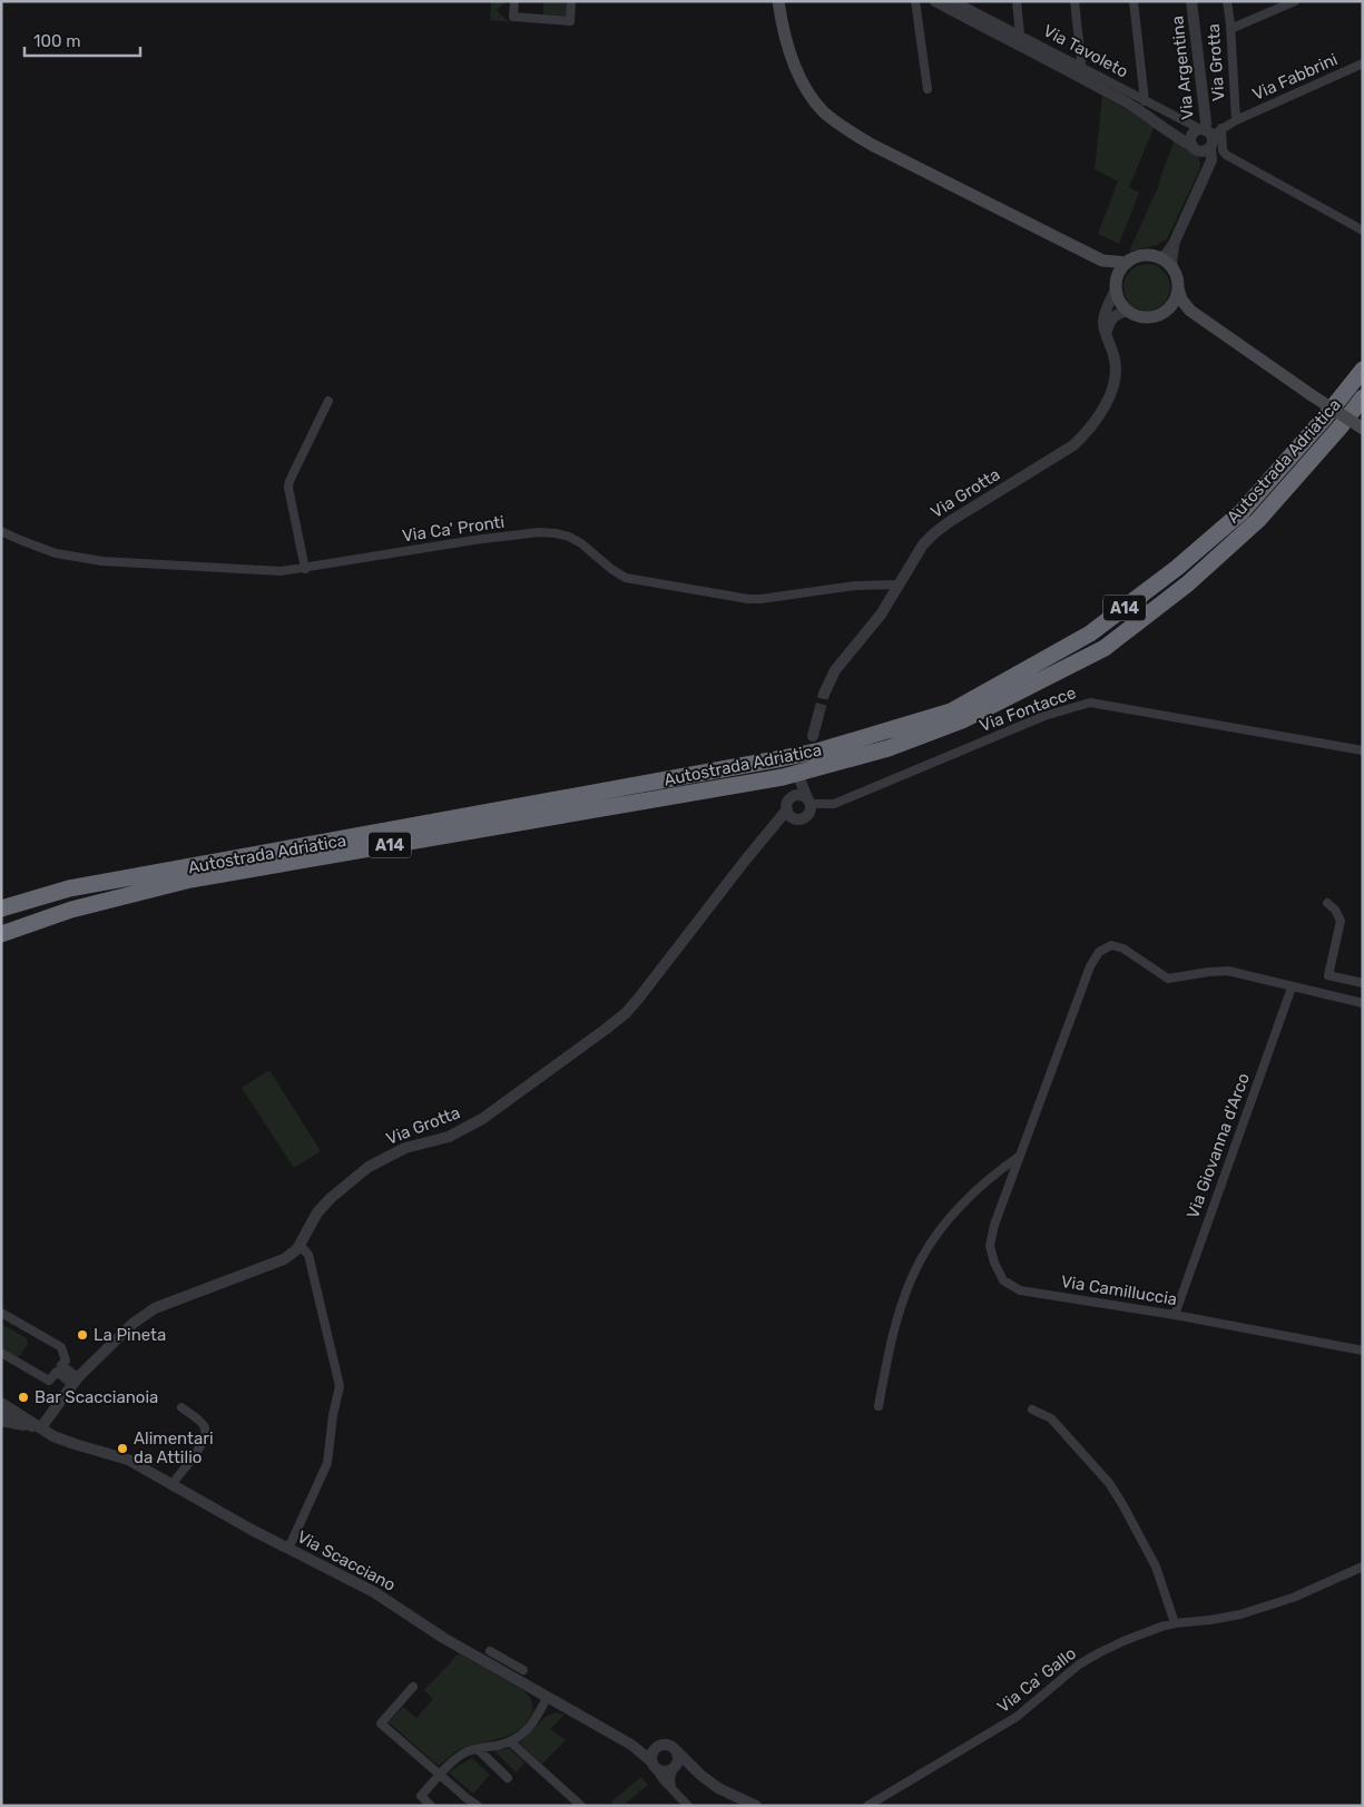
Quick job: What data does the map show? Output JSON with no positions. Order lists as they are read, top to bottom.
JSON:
{
  "streets": {
    "highway": ["Autostrada Adriatica", "A14"],
    "street": [
      "Via Tavoleto",
      "Via Grotta",
      "Via Argentina",
      "Via Fabbrini",
      "Via Ca' Pronti",
      "Via Fontacce",
      "Via Giovanna d'Arco",
      "Via Camilluccia",
      "Via Scacciano",
      "Via Ca' Gallo"
    ]
  },
  "crossings": [
    ["Via Tavoleto", "Via Argentina"],
    ["Via Tavoleto", "Via Fabbrini"],
    ["Via Grotta", "Via Fabbrini"],
    ["Via Grotta", "Via Ca' Pronti"],
    ["Via Grotta", "Via Fontacce"],
    ["Via Grotta", "Via Scacciano"],
    ["Via Argentina", "Via Fabbrini"],
    ["Via Giovanna d'Arco", "Via Camilluccia"]
  ],
  "places": ["La Pineta", "Bar Scaccianoia", "Alimentari da Attilio"],
  "scale_bar": "100 m"
}
